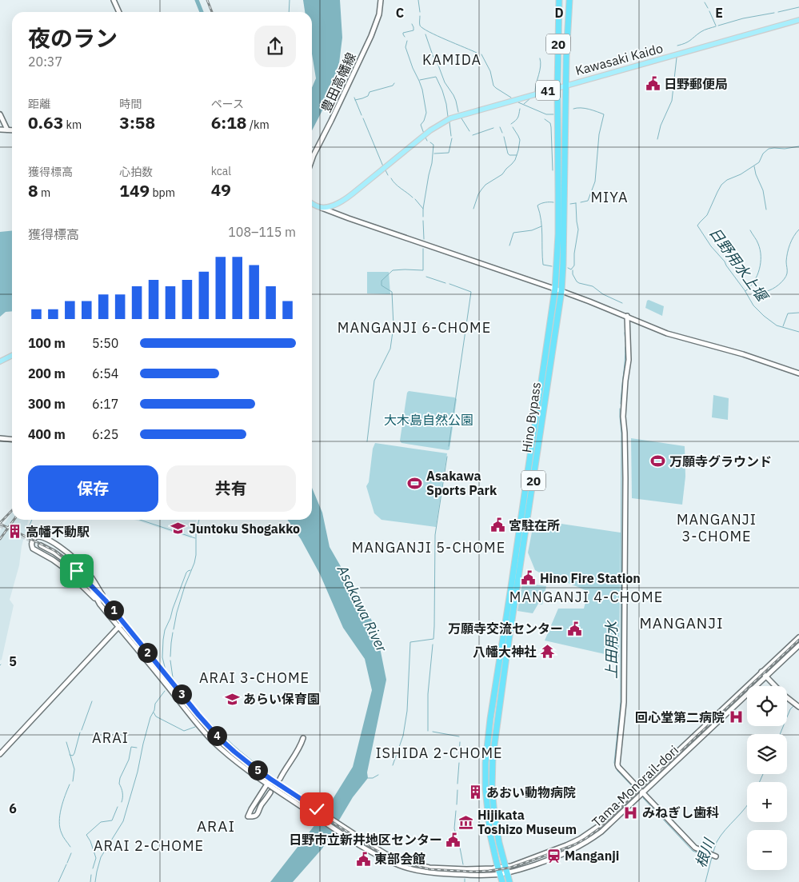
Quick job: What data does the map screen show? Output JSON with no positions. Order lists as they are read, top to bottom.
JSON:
{
  "streets": {
    "highway": ["20", "Hino Bypass"],
    "main road": [
      "Kawasaki Kaido",
      "豊田高幡線",
      "41",
      "Tama Monorail-dori"
    ]
  },
  "crossings": [
    ["Kawasaki Kaido", "Hino Bypass"],
    ["Hino Bypass", "Tama Monorail-dori"]
  ],
  "districts": [
    "KAMIDA",
    "MIYA",
    "MANGANJI 6-CHOME",
    "MANGANJI 3-CHOME",
    "MANGANJI 5-CHOME",
    "MANGANJI 4-CHOME",
    "MANGANJI",
    "ARAI 3-CHOME",
    "ARAI",
    "ISHIDA 2-CHOME",
    "ARAI",
    "ARAI 2-CHOME"
  ],
  "water": [
    "日野用水上堰",
    "Asakawa River",
    "上田用水",
    "根川"
  ],
  "parks": ["大木島自然公園"],
  "places": {
    "public building": [
      "日野郵便局",
      "宮駐在所",
      "Hino Fire Station",
      "万願寺交流センター",
      "日野市立新井地区センター",
      "東部会館"
    ],
    "sports": ["万願寺グラウンド", "Asakawa Sports Park"],
    "school or university": ["Juntoku Shogakko", "あらい保育園"],
    "building": ["高幡不動駅", "あおい動物病院"],
    "temple": ["八幡大神社"],
    "hospital": ["回心堂第二病院", "みねぎし歯科"],
    "museum": ["Hijikata Toshizo Museum"],
    "station": ["Manganji"]
  },
  "page": {
    "heading": ["夜のラン", "20:37"],
    "stats": [
      ["距離", "0.63 km"],
      ["時間", "3:58"],
      ["ペース", "6:18 /km"],
      ["獲得標高", "8 m"],
      ["心拍数", "149 bpm"],
      ["kcal", "49"]
    ],
    "chart": ["獲得標高", "108–115 m"],
    "list": [
      {
        "name": "100 m",
        "note": "5:50"
      },
      {
        "name": "200 m",
        "note": "6:54"
      },
      {
        "name": "300 m",
        "note": "6:17"
      },
      {
        "name": "400 m",
        "note": "6:25"
      }
    ],
    "buttons": ["保存", "共有"],
    "pins": [
      "1",
      "2",
      "3",
      "4",
      "5"
    ],
    "map_buttons": ["+", "−"]
  },
  "grid": {
    "columns": ["C", "D", "E"],
    "rows": ["5", "6"]
  }
}
